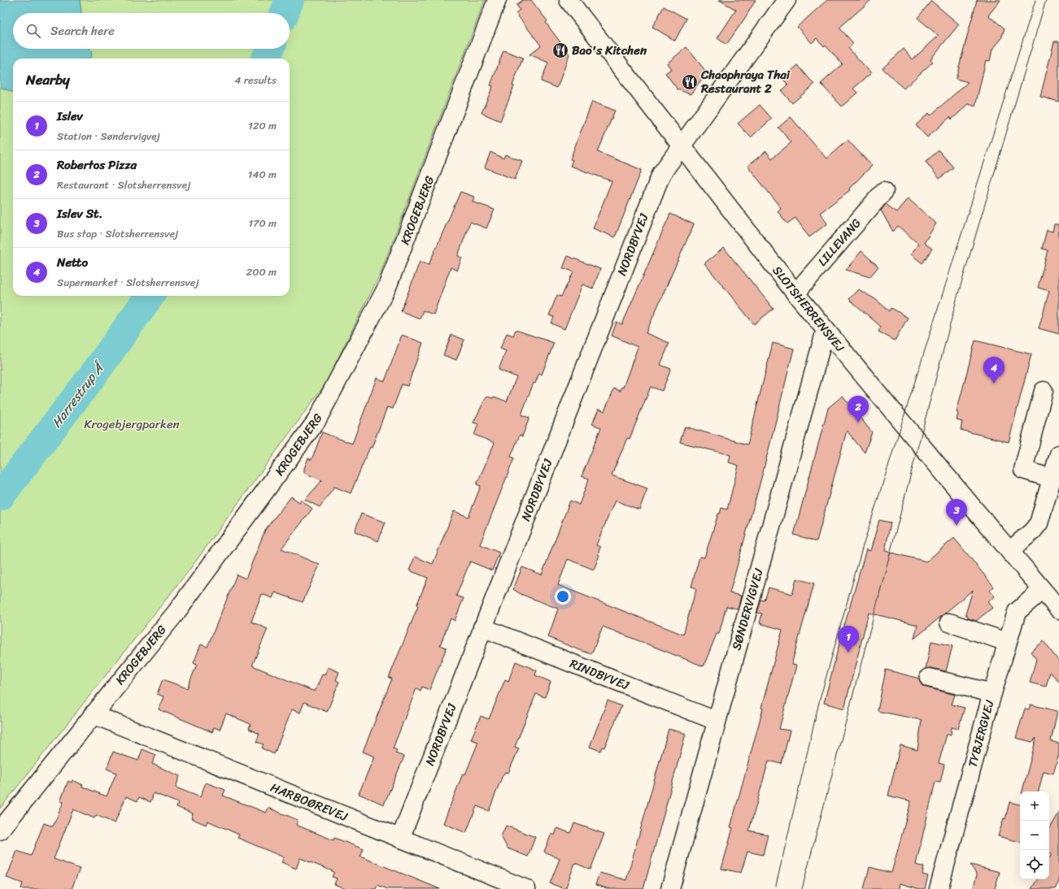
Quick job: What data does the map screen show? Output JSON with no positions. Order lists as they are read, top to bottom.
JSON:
{
  "streets": {
    "street": [
      "KROGEBJERG",
      "LILLEVANG",
      "NORDBYVEJ",
      "SLOTSHERRENSVEJ",
      "SØNDERVIGVEJ",
      "RINDBYVEJ",
      "TYBJERGVEJ",
      "HARBOØREVEJ"
    ]
  },
  "crossings": [
    ["KROGEBJERG", "HARBOØREVEJ"],
    ["LILLEVANG", "SLOTSHERRENSVEJ"],
    ["NORDBYVEJ", "SLOTSHERRENSVEJ"],
    ["NORDBYVEJ", "RINDBYVEJ"],
    ["NORDBYVEJ", "HARBOØREVEJ"],
    ["SLOTSHERRENSVEJ", "SØNDERVIGVEJ"],
    ["SLOTSHERRENSVEJ", "TYBJERGVEJ"],
    ["SØNDERVIGVEJ", "RINDBYVEJ"]
  ],
  "water": ["Harrestrup Å"],
  "parks": ["Krogebjergparken"],
  "places": {
    "restaurant": ["Bao's Kitchen", "Chaophraya Thai Restaurant 2"]
  },
  "page": {
    "search": "Search here",
    "heading": ["Nearby", "4 results"],
    "list": [
      {
        "mark": "1",
        "name": "Islev",
        "note": "Station · Søndervigvej",
        "value": "120 m"
      },
      {
        "mark": "2",
        "name": "Robertos Pizza",
        "note": "Restaurant · Slotsherrensvej",
        "value": "140 m"
      },
      {
        "mark": "3",
        "name": "Islev St.",
        "note": "Bus stop · Slotsherrensvej",
        "value": "170 m"
      },
      {
        "mark": "4",
        "name": "Netto",
        "note": "Supermarket · Slotsherrensvej",
        "value": "200 m"
      }
    ],
    "pins": [
      "4",
      "2",
      "3",
      "1"
    ],
    "map_buttons": ["+", "−"]
  }
}
